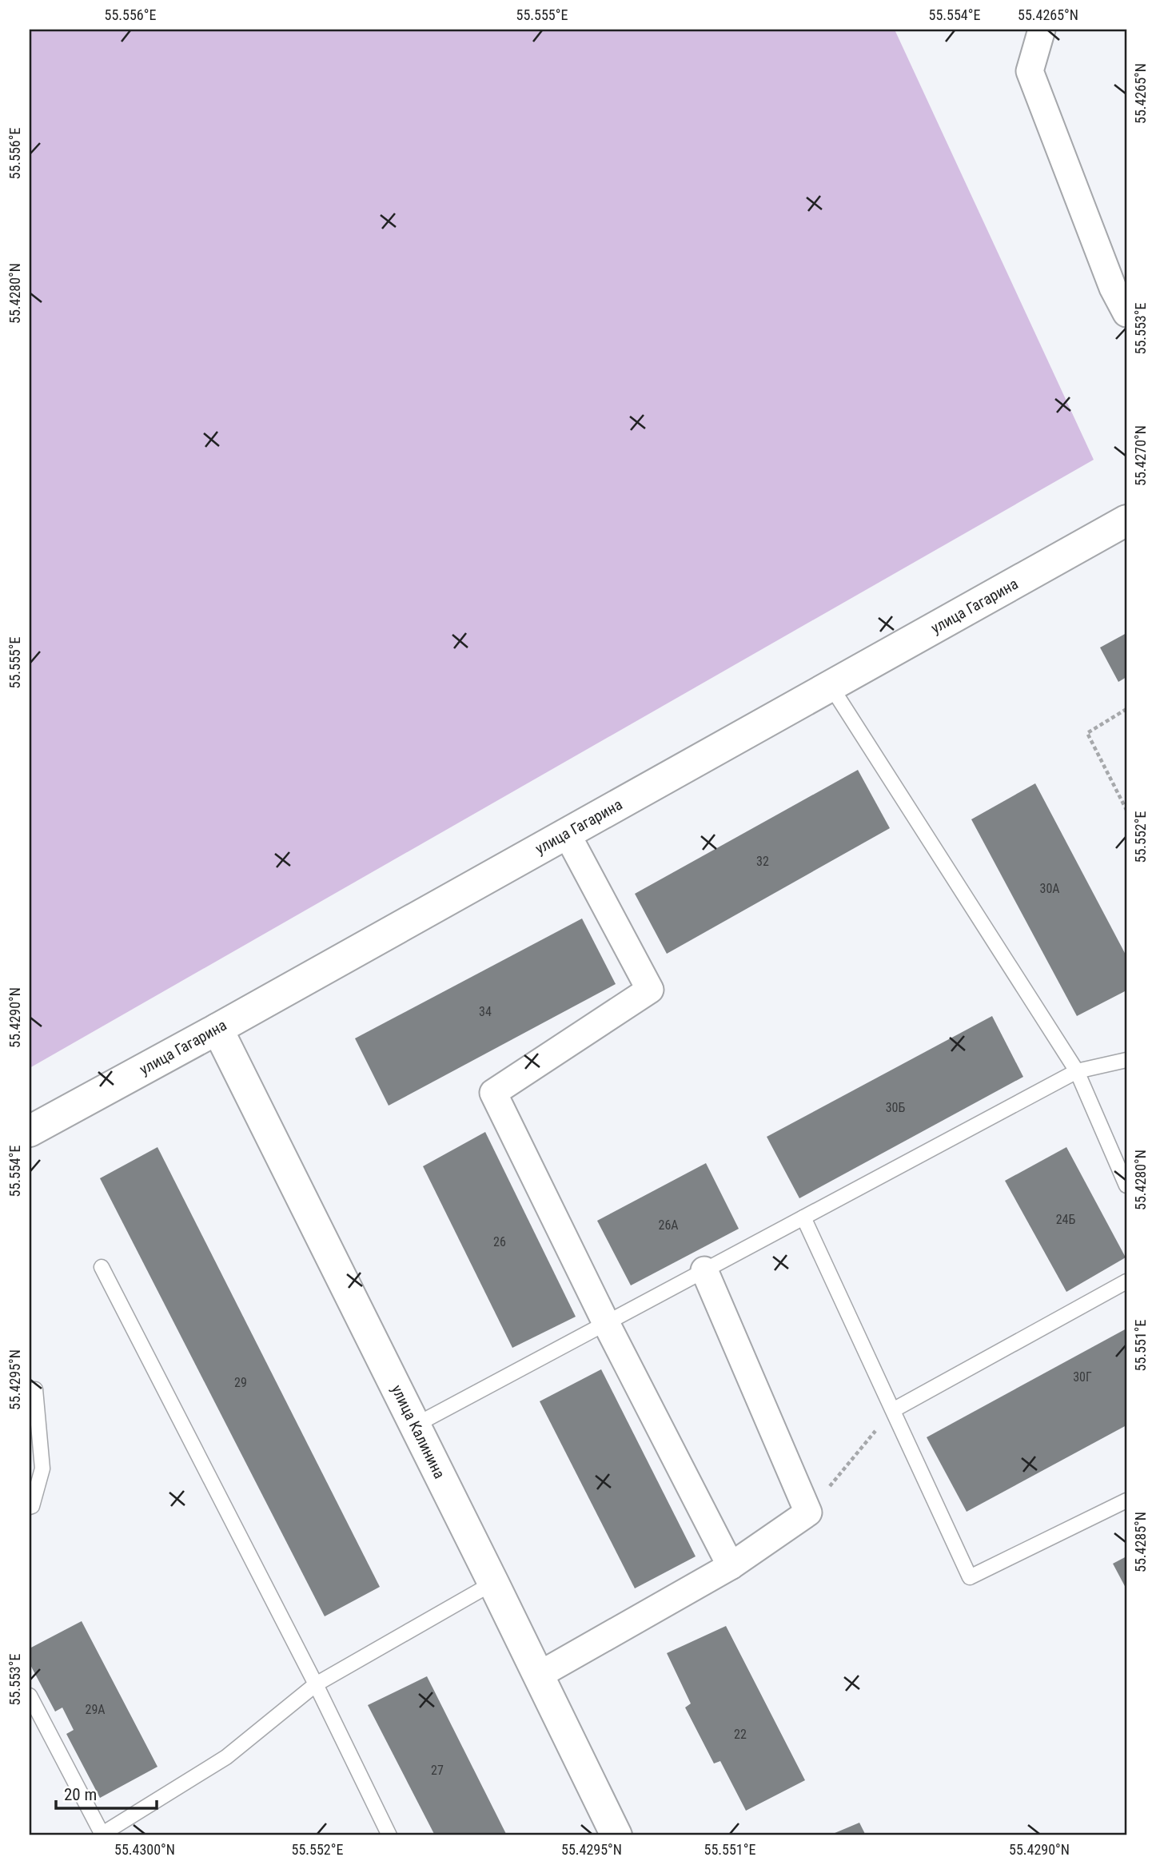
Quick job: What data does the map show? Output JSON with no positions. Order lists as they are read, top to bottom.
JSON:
{
  "streets": {
    "street": ["улица Гагарина", "улица Калинина"]
  },
  "crossings": [
    ["улица Гагарина", "улица Калинина"]
  ],
  "house_numbers": [
    "32",
    "30А",
    "34",
    "30Б",
    "24Б",
    "26А",
    "26",
    "30Г",
    "29",
    "29А",
    "22",
    "27"
  ],
  "scale_bar": "20 m",
  "coordinates": [
    "55.556°E",
    "55.555°E",
    "55.554°E",
    "55.4265°N",
    "55.4280°N",
    "55.553°E",
    "55.4270°N",
    "55.552°E",
    "55.4290°N",
    "55.551°E",
    "55.4295°N",
    "55.4285°N",
    "55.4300°N"
  ]
}
